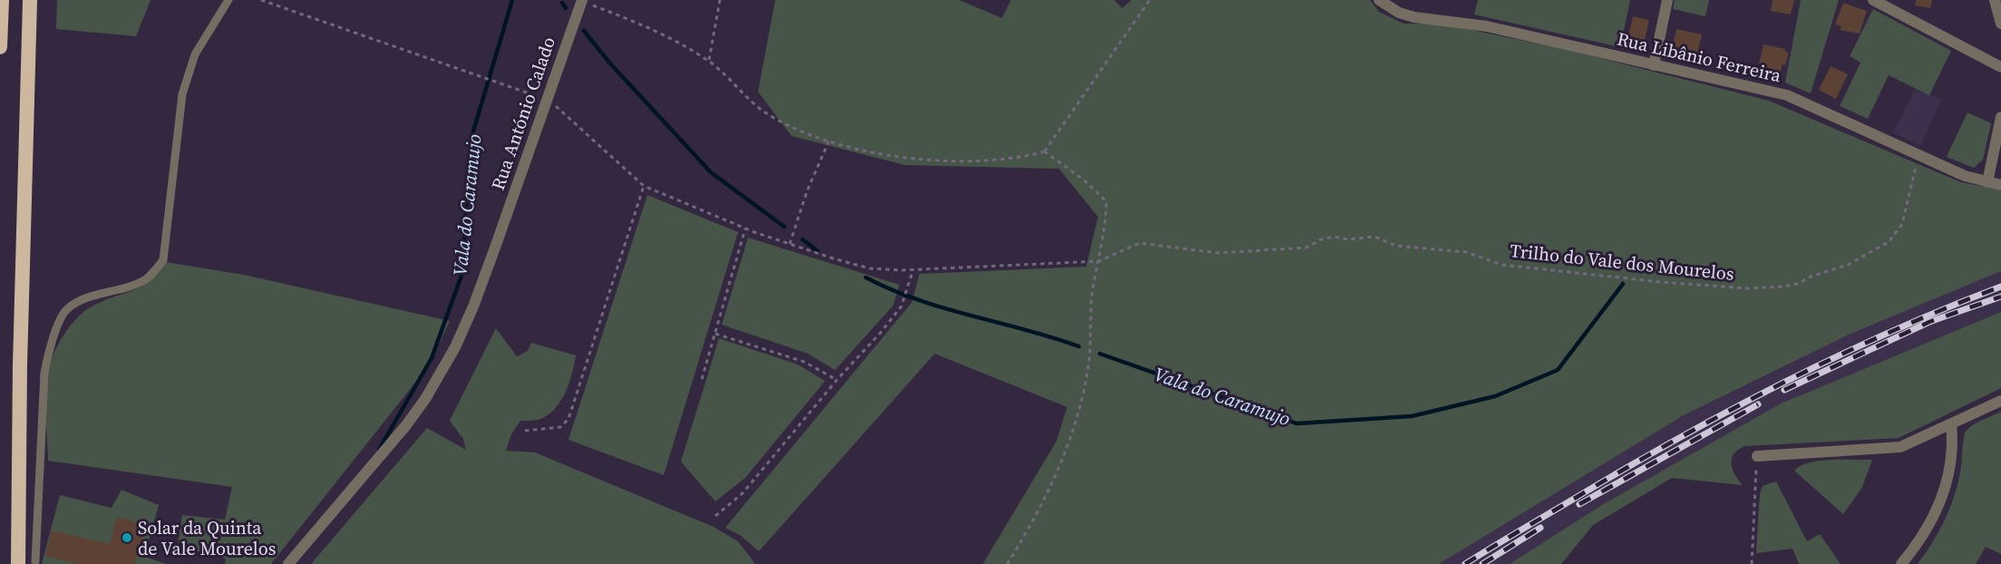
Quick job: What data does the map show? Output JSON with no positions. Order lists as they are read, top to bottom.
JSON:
{
  "streets": {
    "street": ["Rua Libânio Ferreira", "Rua António Calado"],
    "path": ["Trilho do Vale dos Mourelos"]
  },
  "crossings": [
    ["Rua Libânio Ferreira", "Trilho do Vale dos Mourelos"]
  ],
  "water": ["Vala do Caramujo"],
  "places": ["Solar da Quinta de Vale Mourelos"]
}
